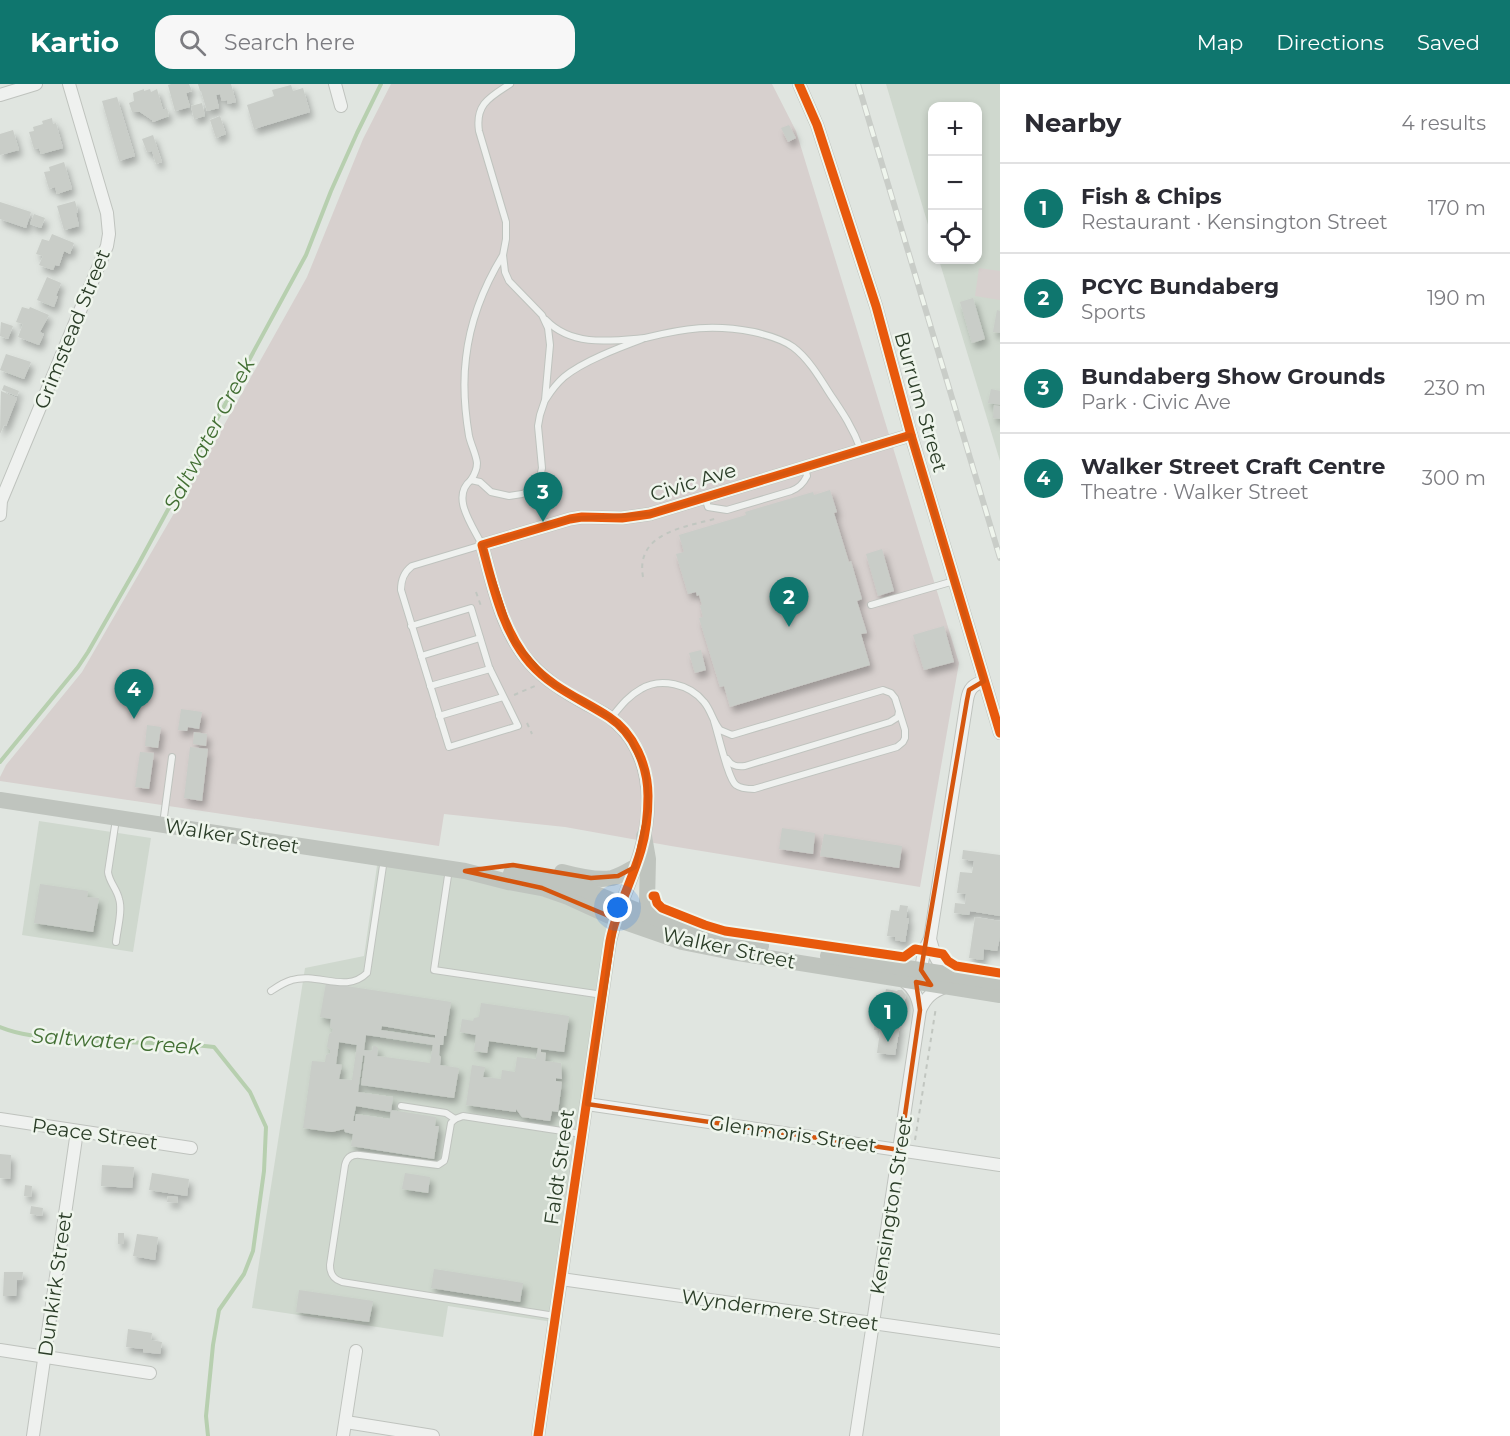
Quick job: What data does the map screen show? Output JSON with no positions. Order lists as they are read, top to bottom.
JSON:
{
  "streets": {
    "main road": ["Walker Street"],
    "street": [
      "Grimstead Street",
      "Burrum Street",
      "Civic Ave",
      "Peace Street",
      "Glenmoris Street",
      "Faldt Street",
      "Kensington Street",
      "Dunkirk Street",
      "Wyndermere Street"
    ]
  },
  "crossings": [
    ["Burrum Street", "Civic Ave"],
    ["Civic Ave", "Faldt Street"],
    ["Walker Street", "Faldt Street"],
    ["Peace Street", "Dunkirk Street"],
    ["Glenmoris Street", "Faldt Street"],
    ["Glenmoris Street", "Kensington Street"],
    ["Faldt Street", "Wyndermere Street"],
    ["Kensington Street", "Wyndermere Street"]
  ],
  "water": ["Saltwater Creek"],
  "page": {
    "header": "Kartio",
    "search": "Search here",
    "nav": ["Map", "Directions", "Saved"],
    "heading": ["Nearby", "4 results"],
    "map_buttons": ["+", "−"],
    "list": [
      {
        "mark": "1",
        "name": "Fish & Chips",
        "note": "Restaurant · Kensington Street",
        "value": "170 m"
      },
      {
        "mark": "2",
        "name": "PCYC Bundaberg",
        "note": "Sports",
        "value": "190 m"
      },
      {
        "mark": "3",
        "name": "Bundaberg Show Grounds",
        "note": "Park · Civic Ave",
        "value": "230 m"
      },
      {
        "mark": "4",
        "name": "Walker Street Craft Centre",
        "note": "Theatre · Walker Street",
        "value": "300 m"
      }
    ],
    "pins": [
      "3",
      "2",
      "4",
      "1"
    ]
  }
}
